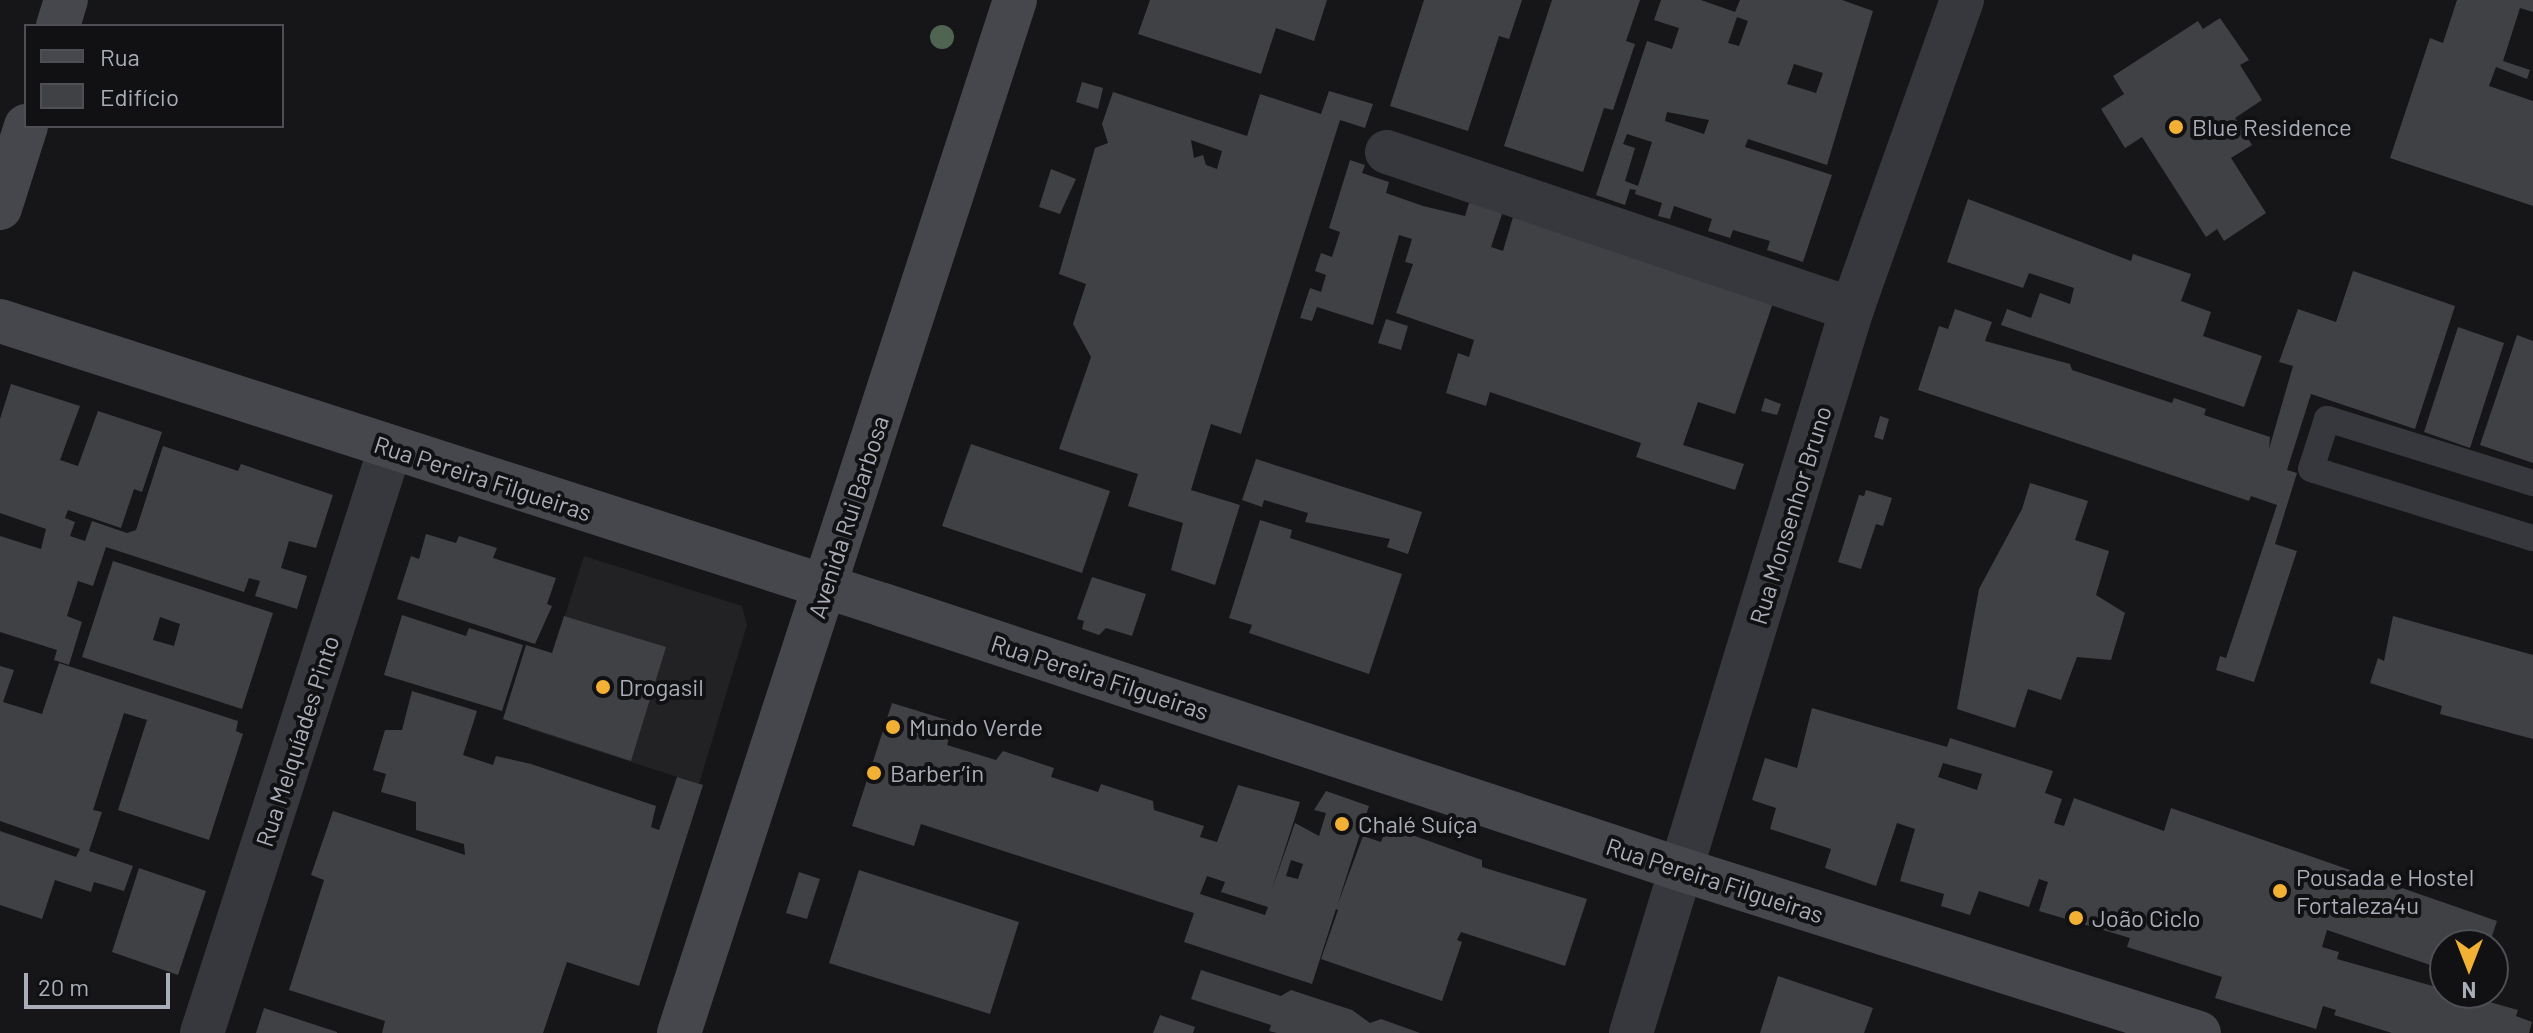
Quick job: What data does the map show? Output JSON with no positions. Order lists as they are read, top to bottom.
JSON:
{
  "streets": {
    "street": [
      "Rua Pereira Filgueiras",
      "Rua Monsenhor Bruno",
      "Avenida Rui Barbosa",
      "Rua Melquíades Pinto"
    ]
  },
  "crossings": [
    ["Rua Pereira Filgueiras", "Rua Monsenhor Bruno"],
    ["Rua Pereira Filgueiras", "Avenida Rui Barbosa"],
    ["Rua Pereira Filgueiras", "Rua Melquíades Pinto"]
  ],
  "places": [
    "Blue Residence",
    "Drogasil",
    "Mundo Verde",
    "Barber’in",
    "Chalé Suíça",
    "Pousada e Hostel Fortaleza4u",
    "João Ciclo"
  ],
  "legend": ["Rua", "Edifício"],
  "scale_bar": "20 m",
  "north": "bottom"
}
